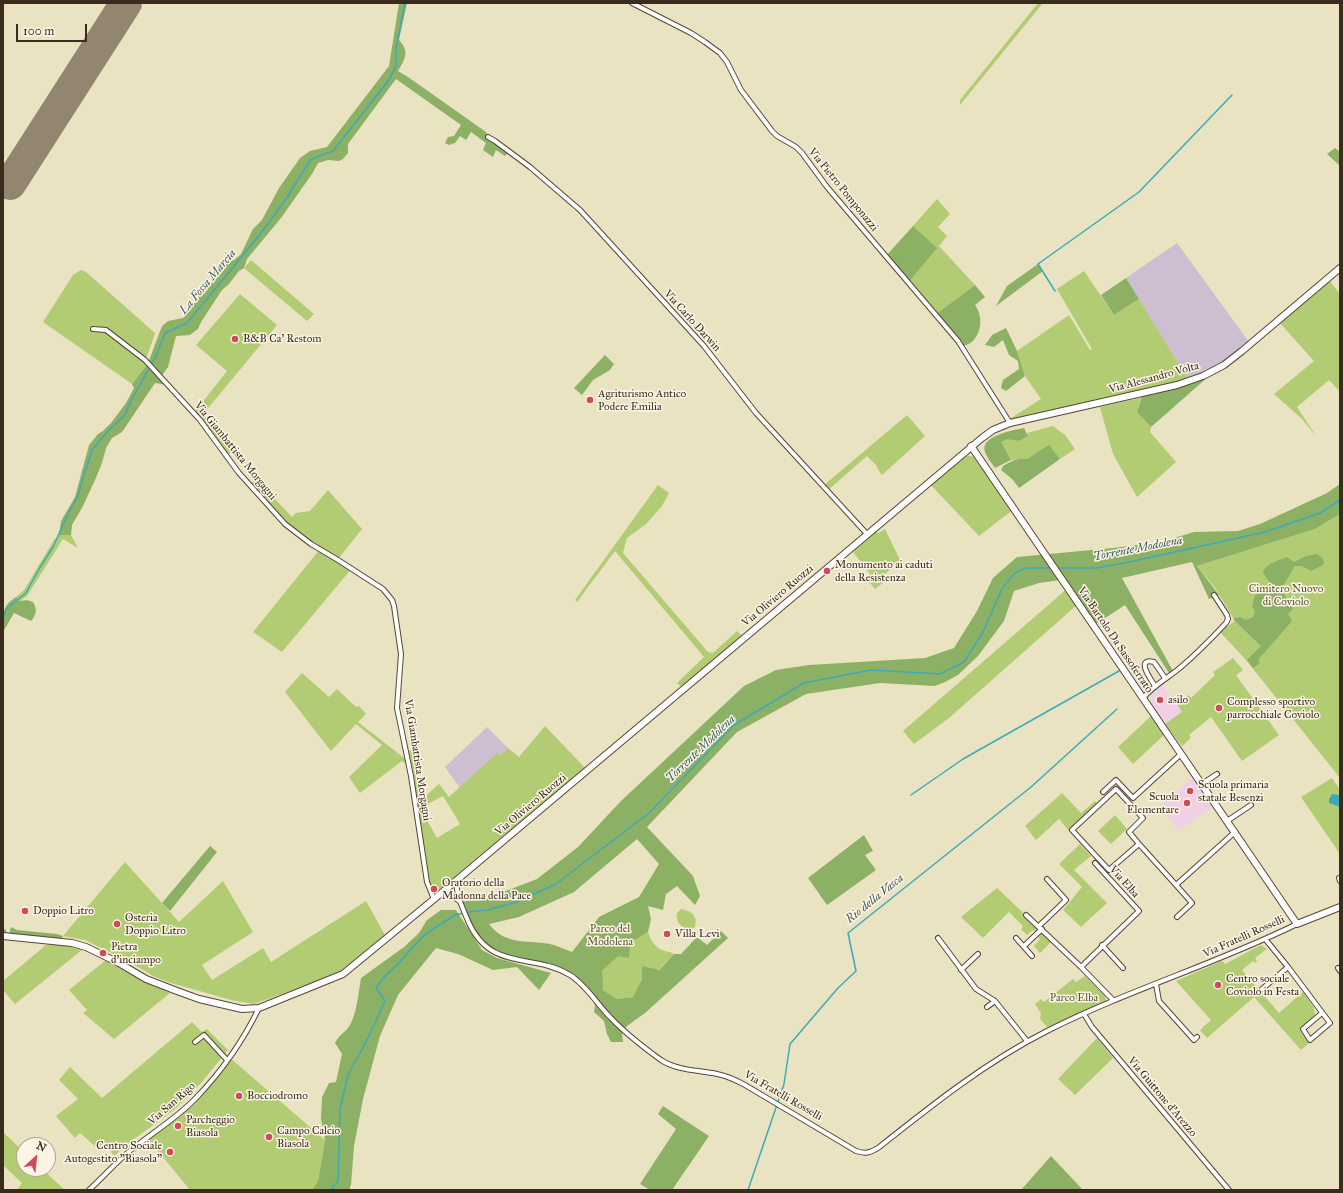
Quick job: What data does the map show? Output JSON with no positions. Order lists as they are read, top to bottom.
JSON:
{
  "streets": {
    "street": [
      "Via Pietro Pomponazzi",
      "Via Carlo Darwin",
      "Via Alessandro Volta",
      "Via Giambattista Morgagni",
      "Via Oliviero Ruozzi",
      "Via Bartolo Da Sassoferrato",
      "Via Elba",
      "Via Fratelli Rosselli",
      "Via Guittone d'Arezzo",
      "Via San Rigo"
    ]
  },
  "crossings": [
    ["Via Pietro Pomponazzi", "Via Alessandro Volta"],
    ["Via Pietro Pomponazzi", "Via Oliviero Ruozzi"],
    ["Via Carlo Darwin", "Via Oliviero Ruozzi"],
    ["Via Alessandro Volta", "Via Oliviero Ruozzi"],
    ["Via Giambattista Morgagni", "Via Oliviero Ruozzi"],
    ["Via Oliviero Ruozzi", "Via Bartolo Da Sassoferrato"],
    ["Via Oliviero Ruozzi", "Via Fratelli Rosselli"],
    ["Via Oliviero Ruozzi", "Via San Rigo"],
    ["Via Bartolo Da Sassoferrato", "Via Fratelli Rosselli"],
    ["Via Fratelli Rosselli", "Via Guittone d'Arezzo"]
  ],
  "water": ["La Fossa Marcia", "Torrente Modolena", "Rio della Vasca"],
  "parks": ["Cimitero Nuovo di Coviolo", "Parco del Modolena", "Parco Elba"],
  "places": [
    "B&B Ca' Restom",
    "Agriturismo Antico Podere Emilia",
    "Monumento ai caduti della Resistenza",
    "asilo",
    "Complesso sportivo parrocchiale Coviolo",
    "Scuola primaria statale Besenzi",
    "Scuola Elementare",
    "Oratorio della Madonna della Pace",
    "Doppio Litro",
    "Osteria Doppio Litro",
    "Villa Levi",
    "Pietra d'inciampo",
    "Centro sociale Coviolo in Festa",
    "Bocciodromo",
    "Parcheggio Biasola",
    "Campo Calcio Biasola",
    "Centro Sociale Autogestito \"Biasola\""
  ],
  "scale_bar": "100 m",
  "north": "top right"
}
